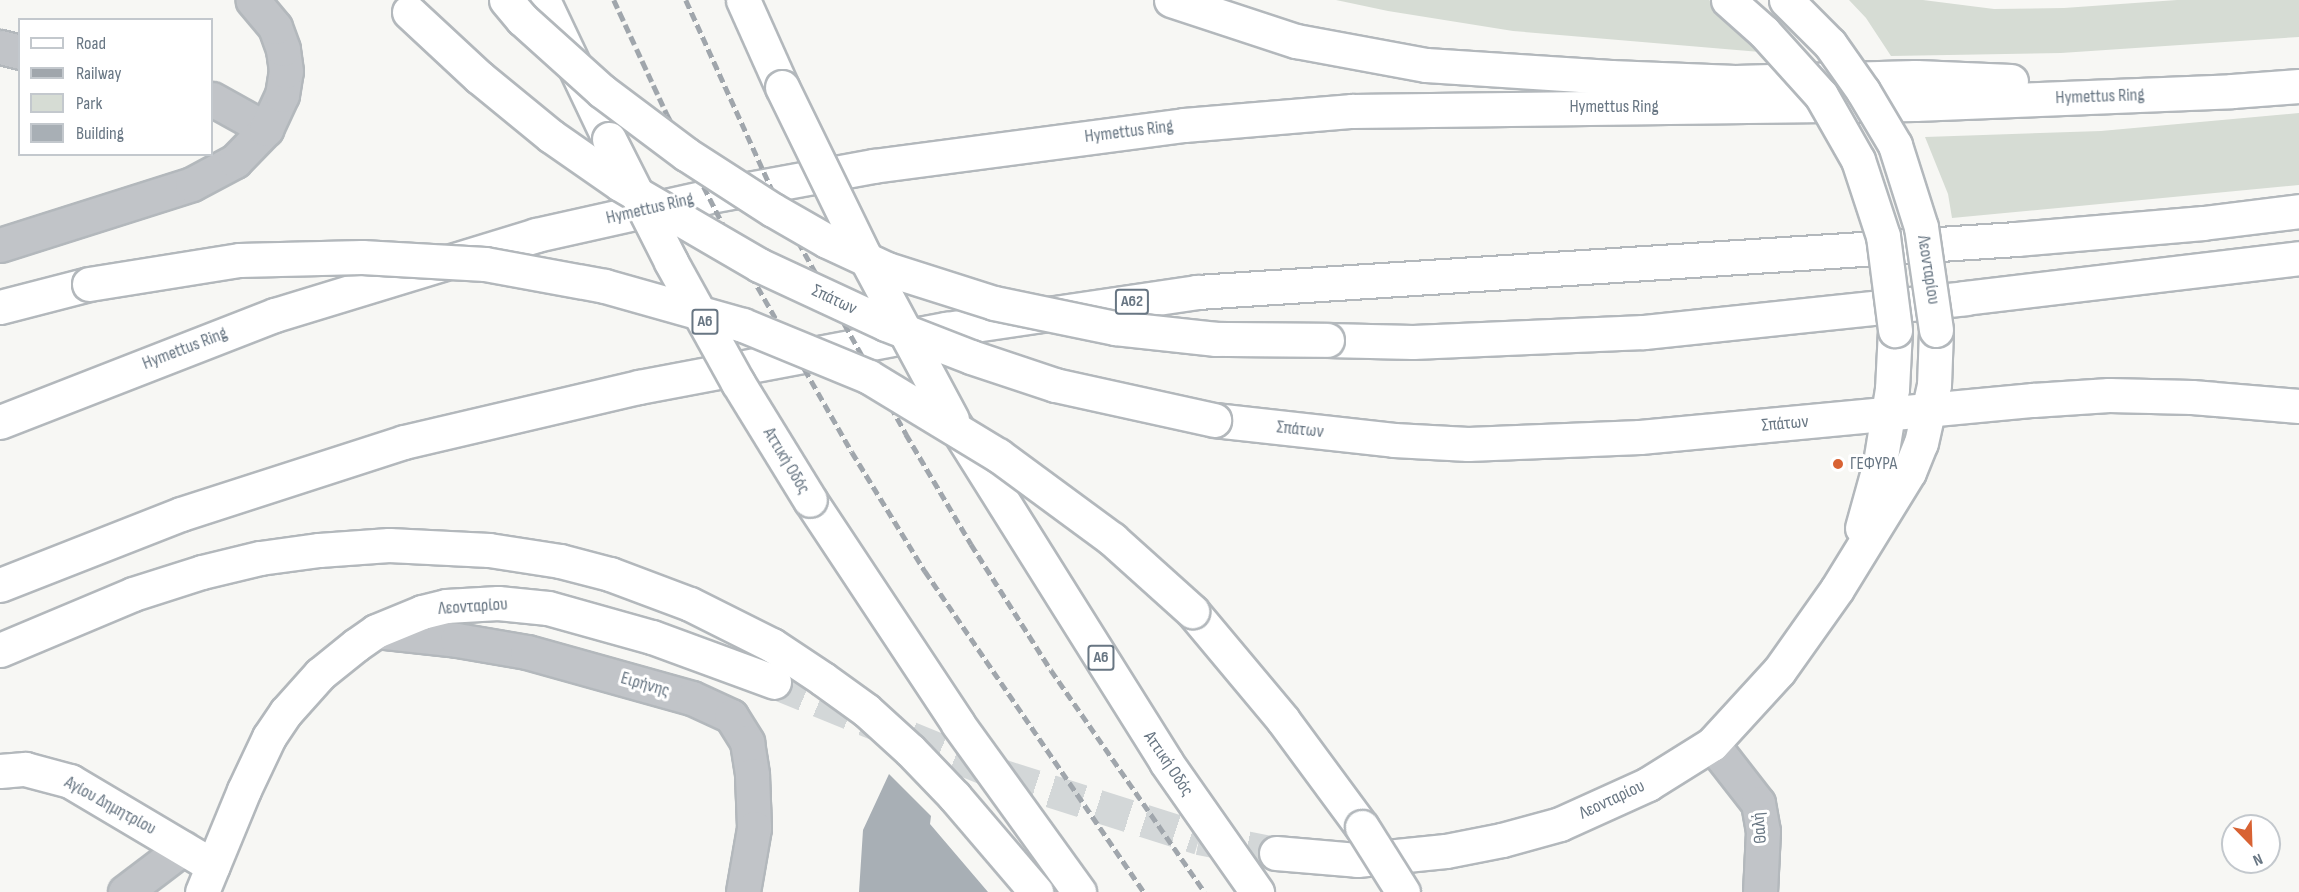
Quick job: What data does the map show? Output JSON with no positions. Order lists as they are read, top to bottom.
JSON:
{
  "streets": {
    "main road": [
      "Hymettus Ring",
      "Λεονταρίου",
      "Σπάτων",
      "Α62",
      "Α6",
      "Αττική Οδός",
      "Αγίου Δημητρίου"
    ],
    "street": ["Ειρήνης", "Θαλή"]
  },
  "crossings": [
    ["Λεονταρίου", "Σπάτων"],
    ["Λεονταρίου", "Ειρήνης"],
    ["Λεονταρίου", "Αγίου Δημητρίου"],
    ["Λεονταρίου", "Θαλή"]
  ],
  "places": ["ΓΕΦΥΡΑ"],
  "legend": [
    "Road",
    "Railway",
    "Park",
    "Building"
  ],
  "north": "bottom right"
}
